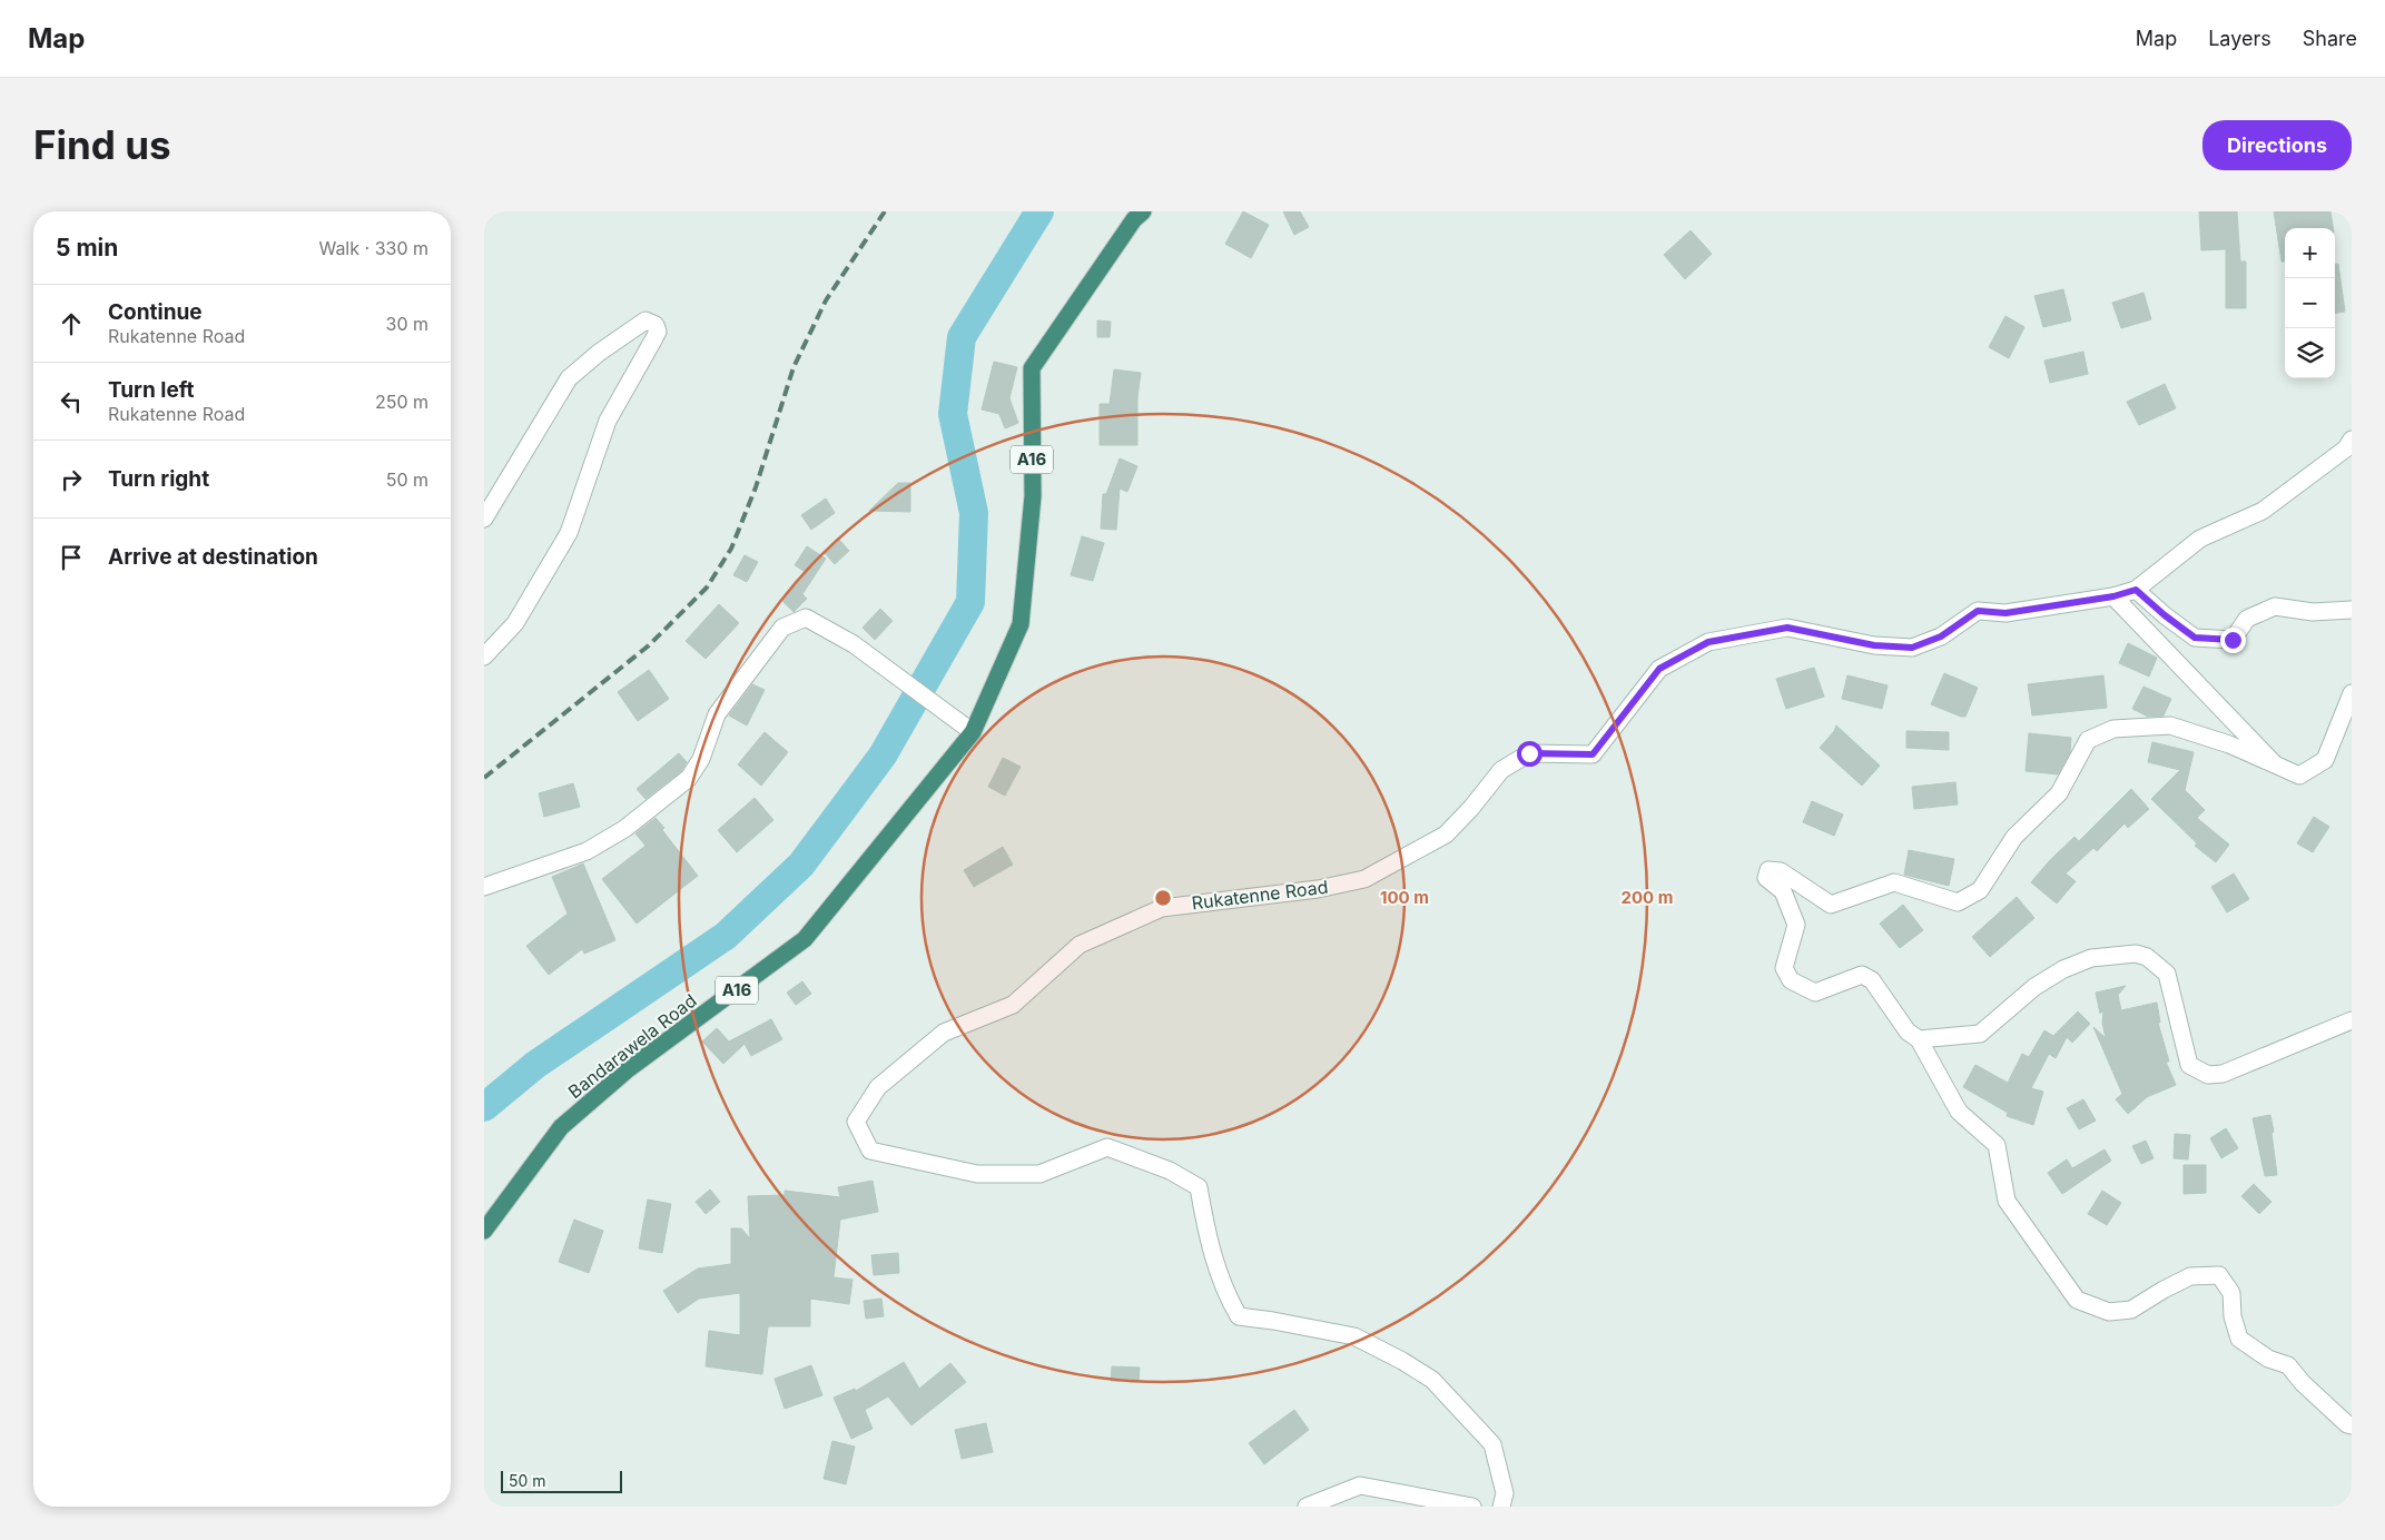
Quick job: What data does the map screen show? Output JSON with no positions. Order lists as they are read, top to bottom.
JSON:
{
  "streets": {
    "highway": ["A16", "Bandarawela Road"],
    "street": ["Rukatenne Road"]
  },
  "crossings": [
    ["A16", "Bandarawela Road"]
  ],
  "scale_bar": "50 m",
  "page": {
    "header": "Map",
    "nav": ["Map", "Layers", "Share"],
    "buttons": "Directions",
    "title": "Find us",
    "heading": ["5 min", "Walk · 330 m"],
    "map_buttons": ["+", "−"],
    "list": [
      ["Continue", "Rukatenne Road", "30 m"],
      ["Turn left", "Rukatenne Road", "250 m"],
      ["Turn right", "50 m"],
      "Arrive at destination"
    ],
    "scale": "50 m"
  },
  "rings": ["100 m", "200 m"]
}
